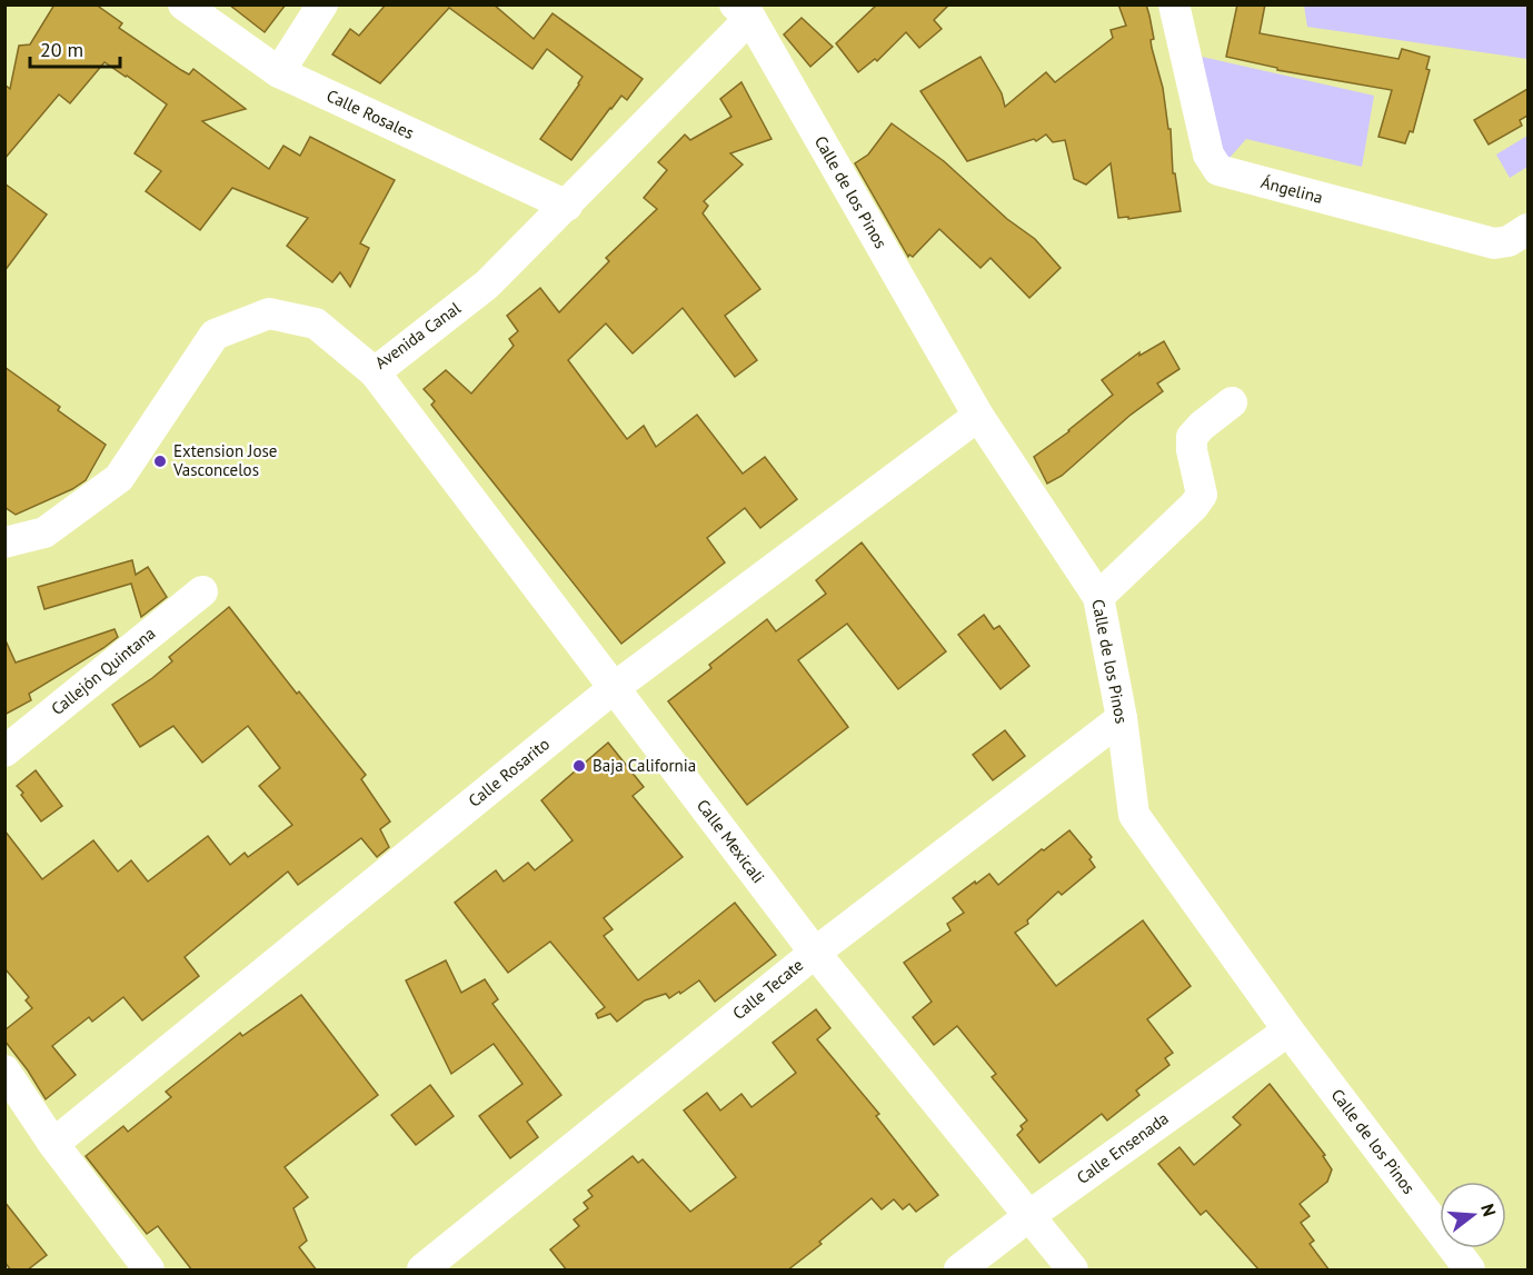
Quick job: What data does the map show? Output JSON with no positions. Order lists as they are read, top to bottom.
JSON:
{
  "streets": {
    "street": [
      "Calle Rosales",
      "Ángelina",
      "Calle de los Pinos",
      "Avenida Canal",
      "Callejón Quintana",
      "Calle Rosarito",
      "Calle Mexicali",
      "Calle Tecate",
      "Calle Ensenada"
    ]
  },
  "crossings": [
    ["Calle Rosales", "Avenida Canal"],
    ["Calle de los Pinos", "Avenida Canal"],
    ["Calle de los Pinos", "Calle Rosarito"],
    ["Calle de los Pinos", "Calle Tecate"],
    ["Calle de los Pinos", "Calle Ensenada"],
    ["Avenida Canal", "Calle Mexicali"],
    ["Calle Rosarito", "Calle Mexicali"],
    ["Calle Mexicali", "Calle Tecate"],
    ["Calle Mexicali", "Calle Ensenada"]
  ],
  "places": ["Extension Jose Vasconcelos", "Baja California"],
  "scale_bar": "20 m",
  "north": "right"
}
